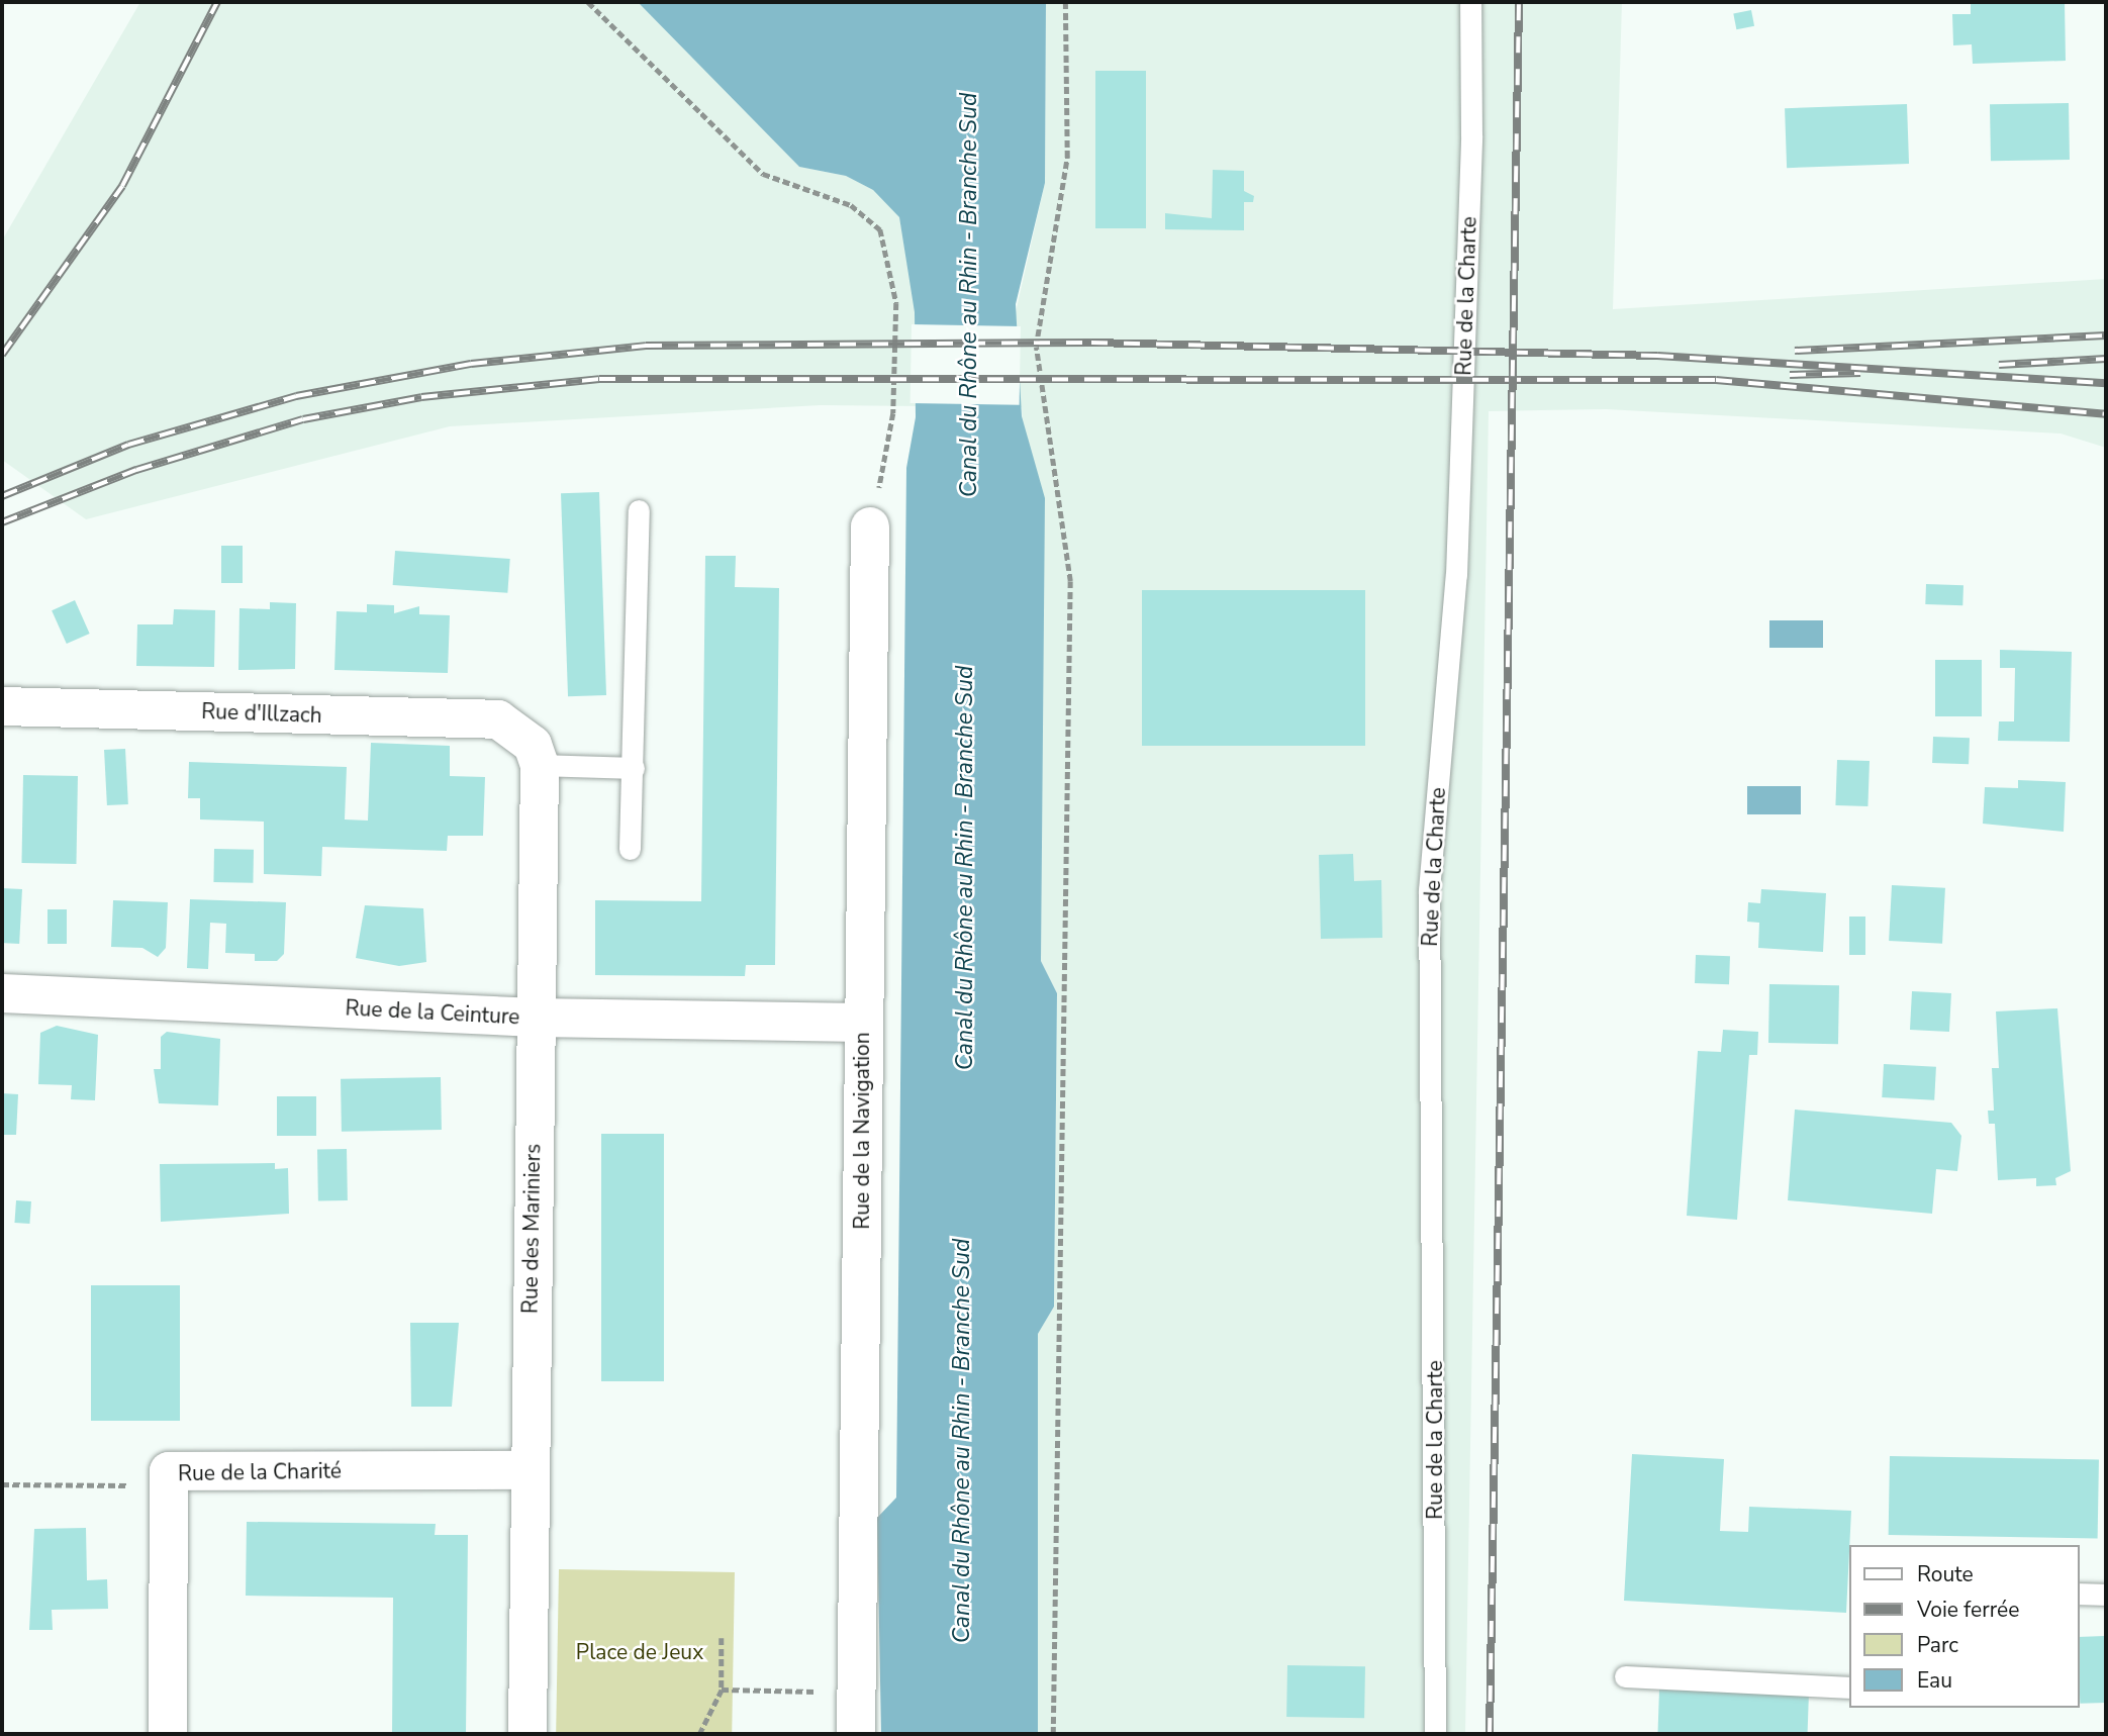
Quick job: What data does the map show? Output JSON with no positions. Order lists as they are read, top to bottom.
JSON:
{
  "streets": {
    "street": [
      "Rue d'Illzach",
      "Rue de la Ceinture",
      "Rue de la Navigation",
      "Rue des Mariniers",
      "Rue de la Charité"
    ],
    "lane": ["Rue de la Charte"]
  },
  "crossings": [
    ["Rue d'Illzach", "Rue des Mariniers"],
    ["Rue de la Ceinture", "Rue de la Navigation"],
    ["Rue de la Ceinture", "Rue des Mariniers"],
    ["Rue des Mariniers", "Rue de la Charité"]
  ],
  "water": ["Canal du Rhône au Rhin - Branche Sud"],
  "parks": ["Place de Jeux"],
  "legend": [
    "Route",
    "Voie ferrée",
    "Parc",
    "Eau"
  ]
}
